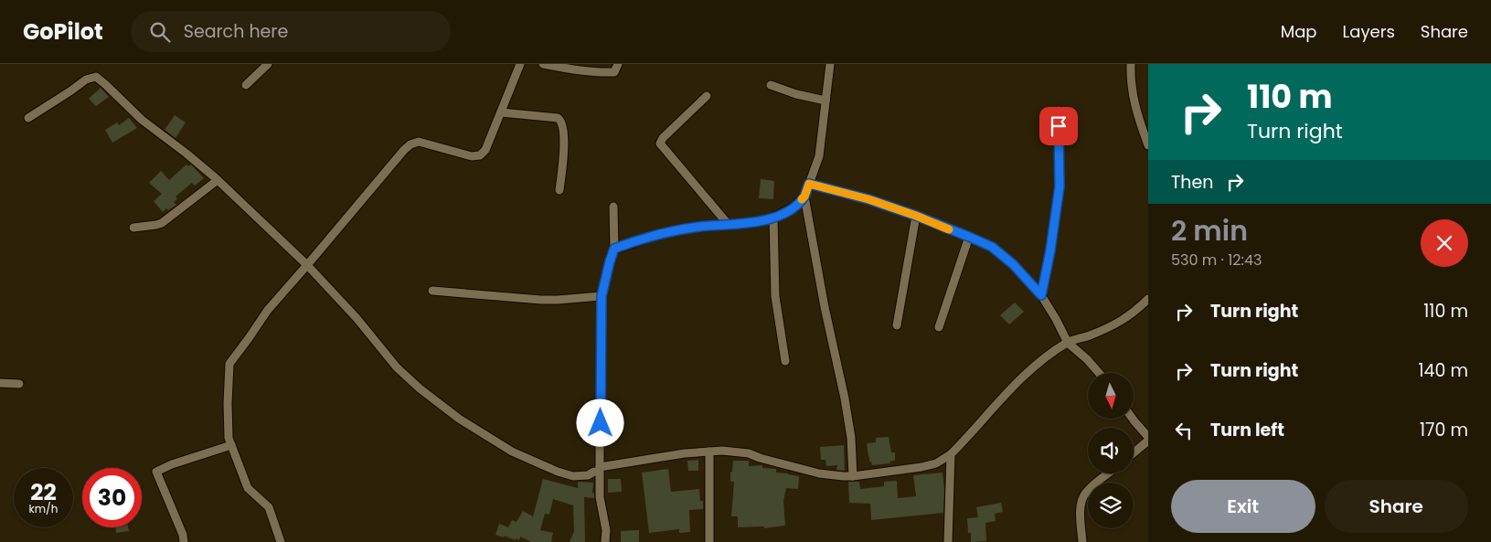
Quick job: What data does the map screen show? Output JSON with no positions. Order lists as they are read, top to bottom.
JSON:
{
  "north": "bottom",
  "page": {
    "header": "GoPilot",
    "search": "Search here",
    "nav": ["Map", "Layers", "Share"],
    "turn": ["110 m", "Turn right"],
    "then": "Then",
    "heading": ["2 min", "530 m · 12:43"],
    "list": [
      {
        "name": "Turn right",
        "value": "110 m"
      },
      {
        "name": "Turn right",
        "value": "140 m"
      },
      {
        "name": "Turn left",
        "value": "170 m"
      }
    ],
    "speed": "22 km/h",
    "limit": "30",
    "buttons": ["Exit", "Share"]
  }
}
